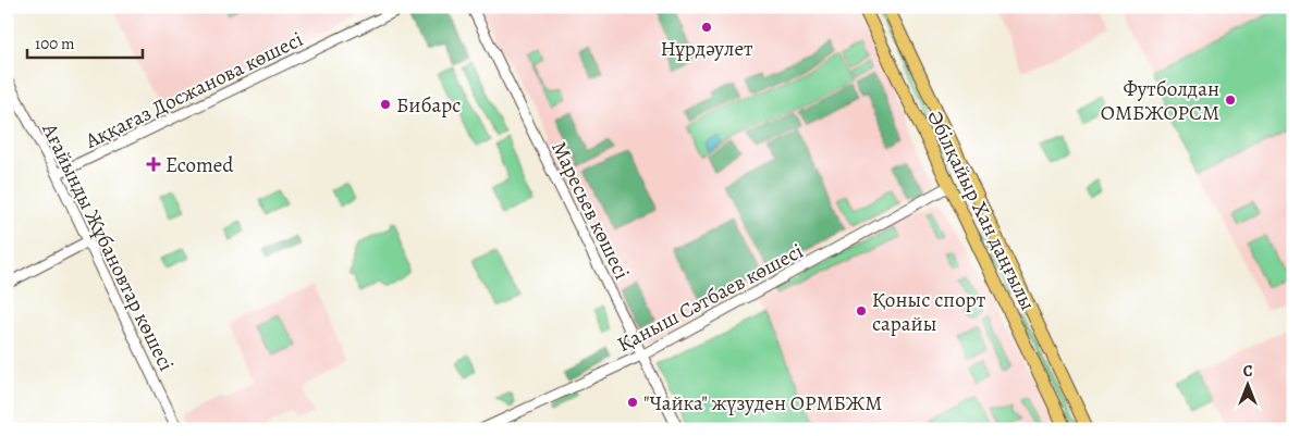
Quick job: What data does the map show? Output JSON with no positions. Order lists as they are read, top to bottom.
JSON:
{
  "streets": {
    "main road": ["Әбілқайыр Хан даңғылы"],
    "street": [
      "Аққағаз Досжанова көшесі",
      "Маресьев көшесі",
      "Ағайынды Жұбановтар көшесі",
      "Қаныш Сәтбаев көшесі"
    ]
  },
  "crossings": [
    ["Аққағаз Досжанова көшесі", "Ағайынды Жұбановтар көшесі"],
    ["Маресьев көшесі", "Қаныш Сәтбаев көшесі"],
    ["Әбілқайыр Хан даңғылы", "Қаныш Сәтбаев көшесі"]
  ],
  "places": {
    "other": [
      "Нұрдәулет",
      "Футболдан ОМБЖОРСМ",
      "Бибарс",
      "Қоныс спорт сарайы",
      "\"Чайка\" жүзуден ОРМБЖМ"
    ],
    "health": ["Ecomed"]
  },
  "scale_bar": "100 m",
  "north": "top"
}
